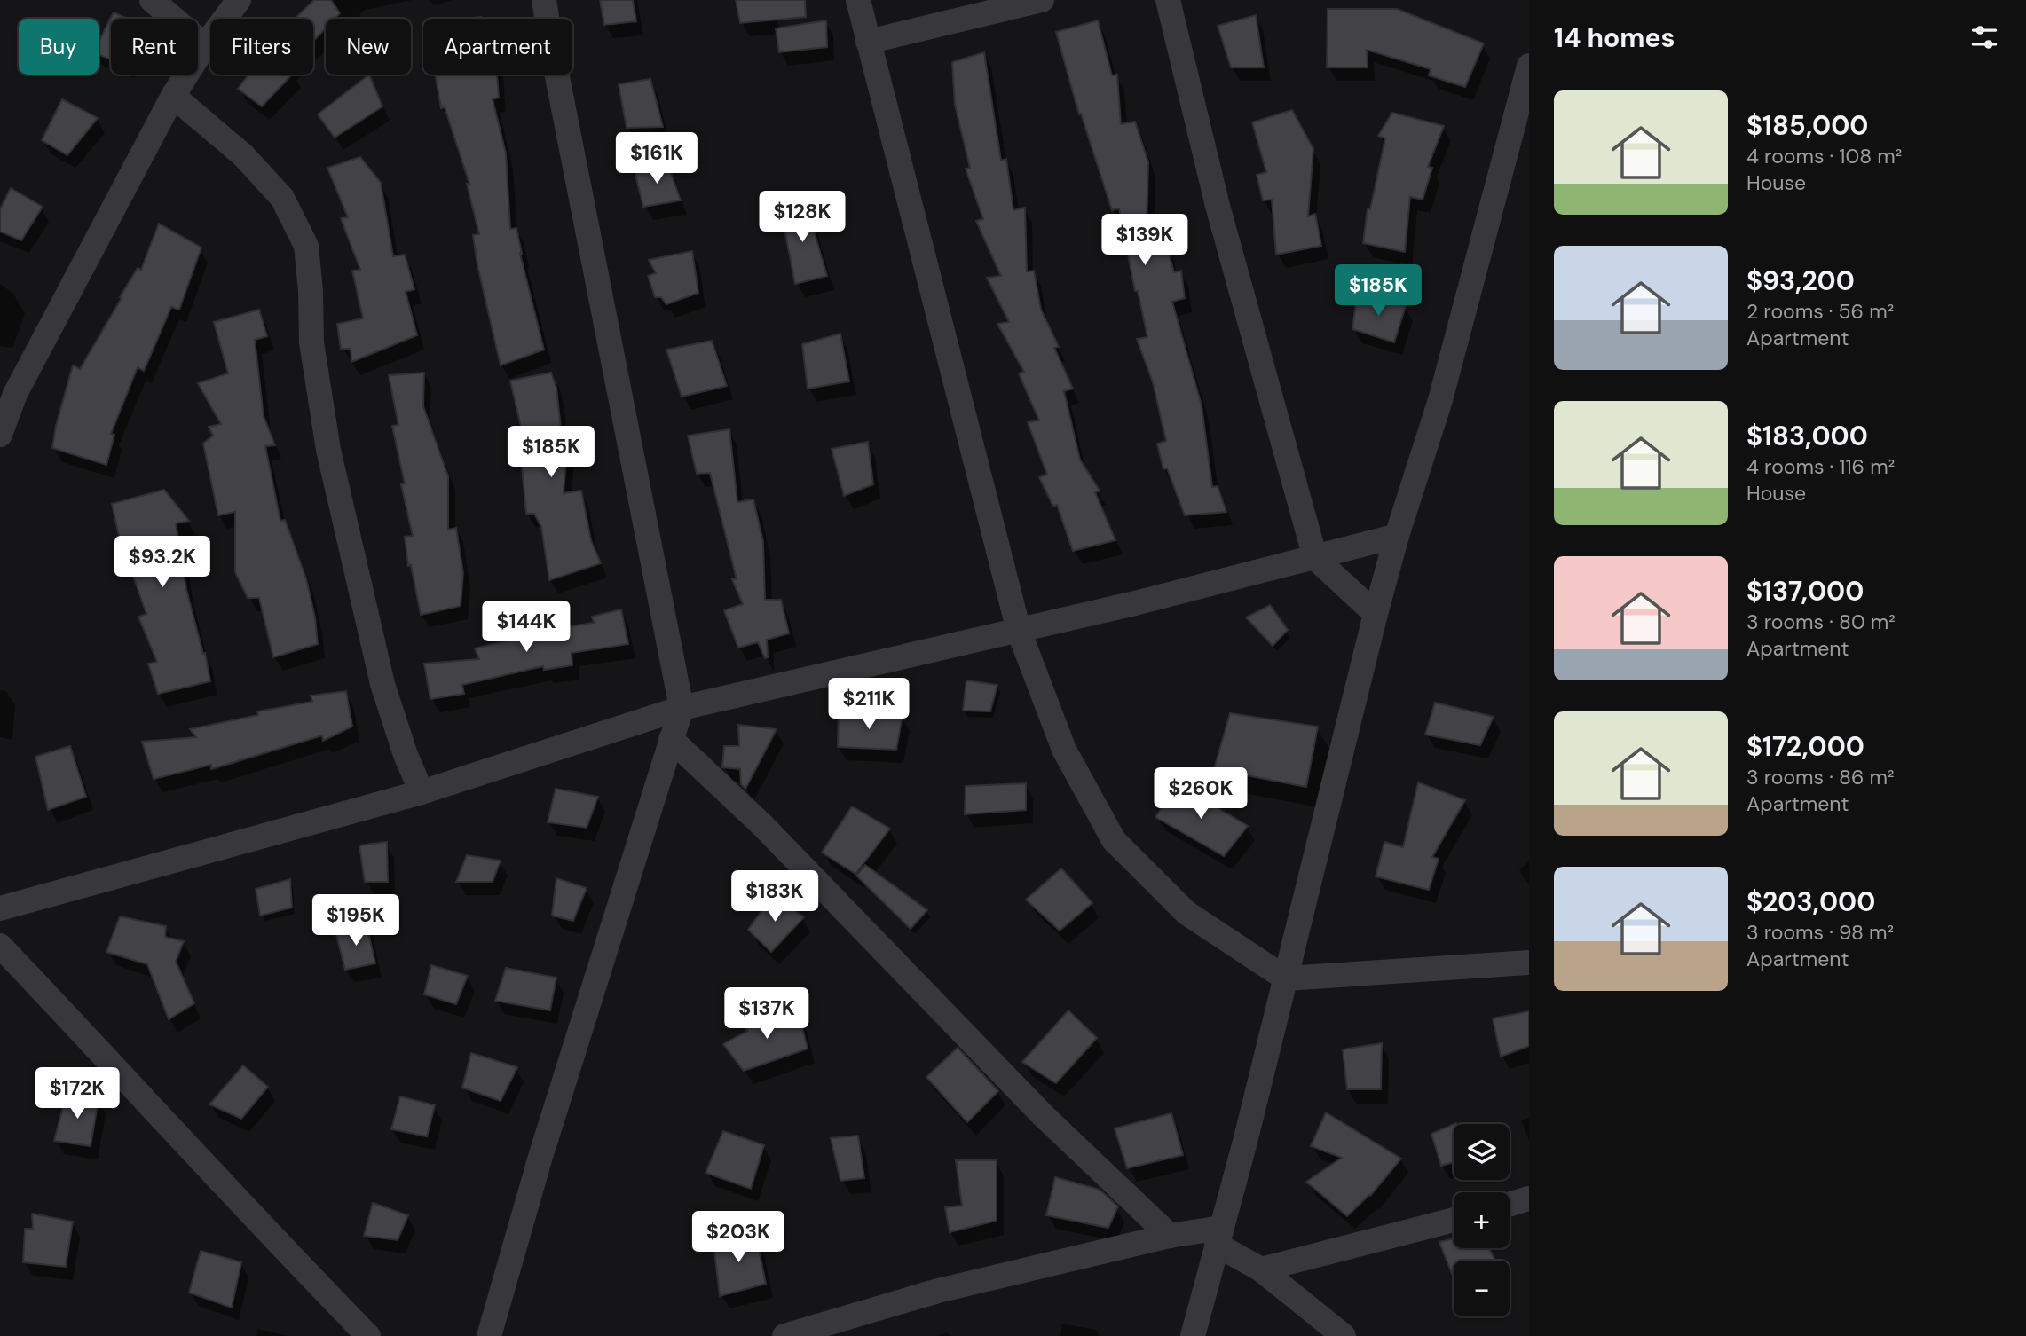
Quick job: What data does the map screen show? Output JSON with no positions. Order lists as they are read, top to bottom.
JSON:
{
  "page": {
    "heading": "14 homes",
    "chip": [
      "Buy",
      "Rent",
      "Filters",
      "New",
      "Apartment"
    ],
    "list": [
      {
        "name": "$185,000",
        "note": "4 rooms · 108 m² · House"
      },
      {
        "name": "$93,200",
        "note": "2 rooms · 56 m² · Apartment"
      },
      {
        "name": "$183,000",
        "note": "4 rooms · 116 m² · House"
      },
      {
        "name": "$137,000",
        "note": "3 rooms · 80 m² · Apartment"
      },
      {
        "name": "$172,000",
        "note": "3 rooms · 86 m² · Apartment"
      },
      {
        "name": "$203,000",
        "note": "3 rooms · 98 m² · Apartment"
      }
    ],
    "price": [
      "$161K",
      "$128K",
      "$139K",
      "$185K",
      "$185K",
      "$93.2K",
      "$144K",
      "$211K",
      "$260K",
      "$183K",
      "$195K",
      "$137K",
      "$172K",
      "$203K"
    ],
    "map_buttons": ["+", "−"]
  }
}
